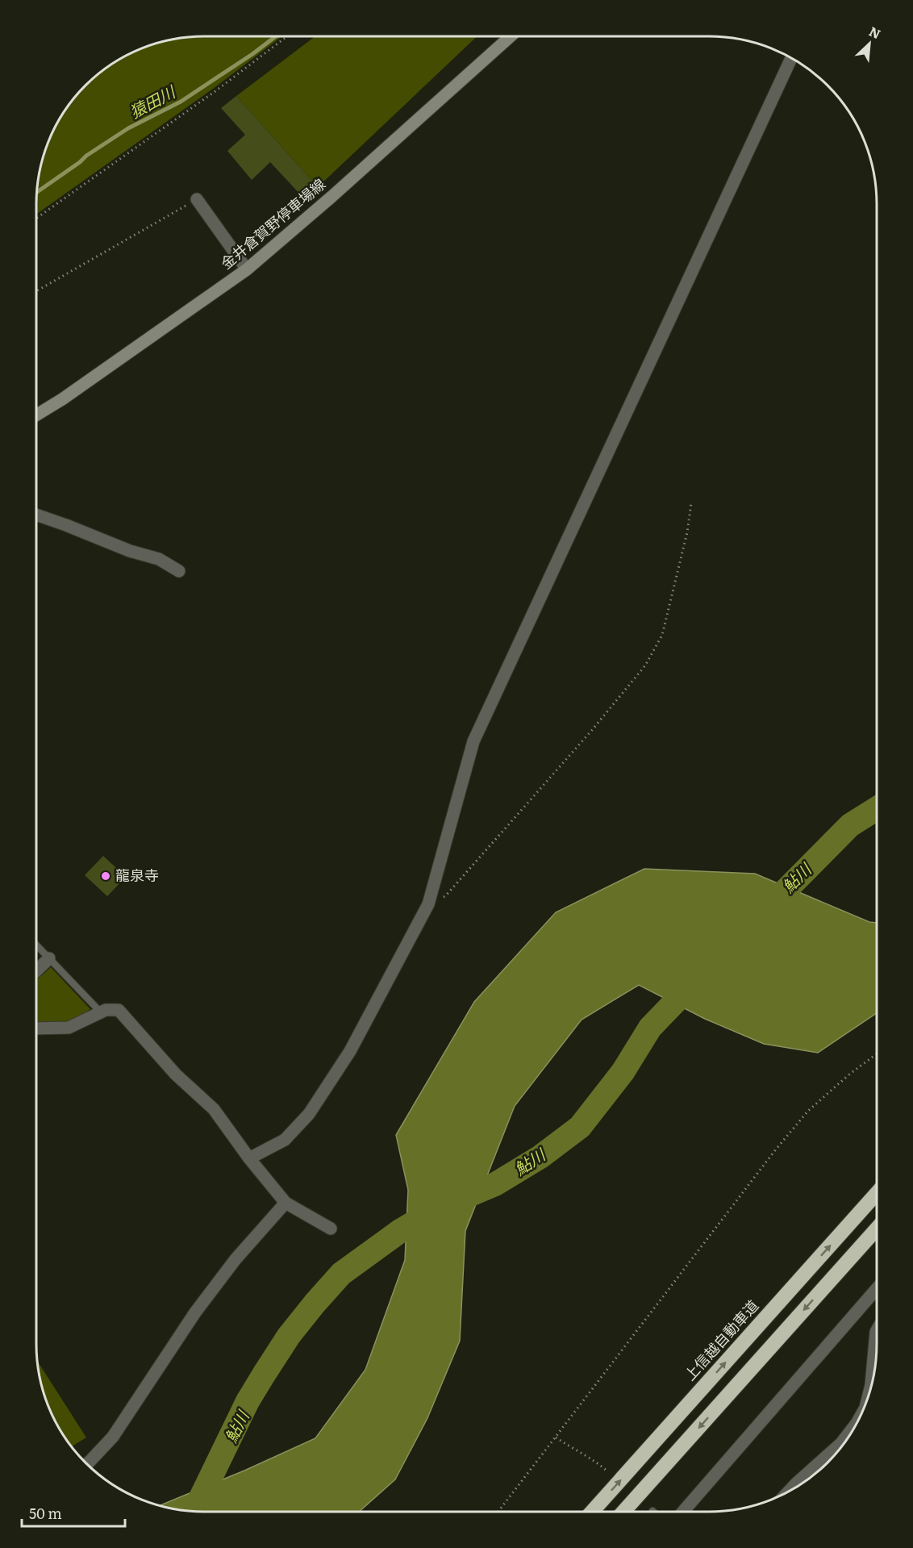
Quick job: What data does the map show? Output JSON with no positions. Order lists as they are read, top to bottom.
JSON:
{
  "streets": {
    "highway": ["上信越自動車道"],
    "main road": ["金井倉賀野停車場線"]
  },
  "water": ["猿田川", "鮎川"],
  "places": ["龍泉寺"],
  "scale_bar": "50 m",
  "north": "top right"
}
